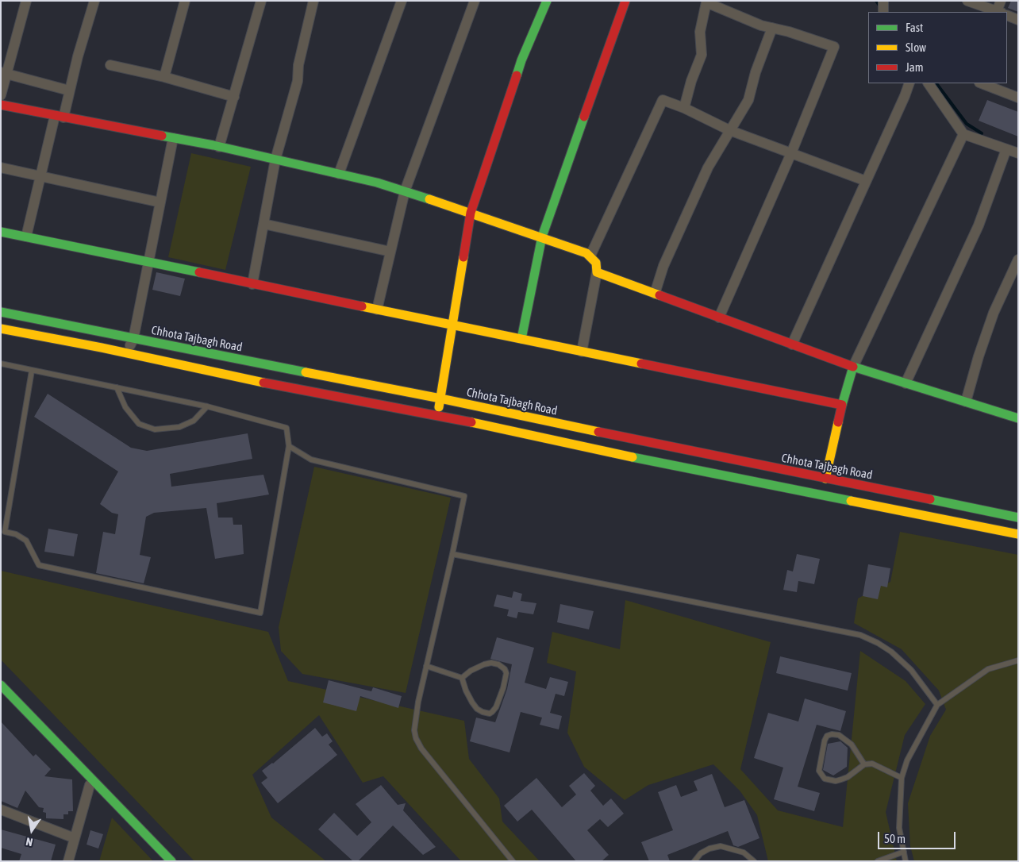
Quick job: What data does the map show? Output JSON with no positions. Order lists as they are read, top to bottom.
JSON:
{
  "streets": {
    "street": ["Chhota Tajbagh Road"]
  },
  "legend": ["Fast", "Slow", "Jam"],
  "scale_bar": "50 m",
  "north": "bottom"
}
